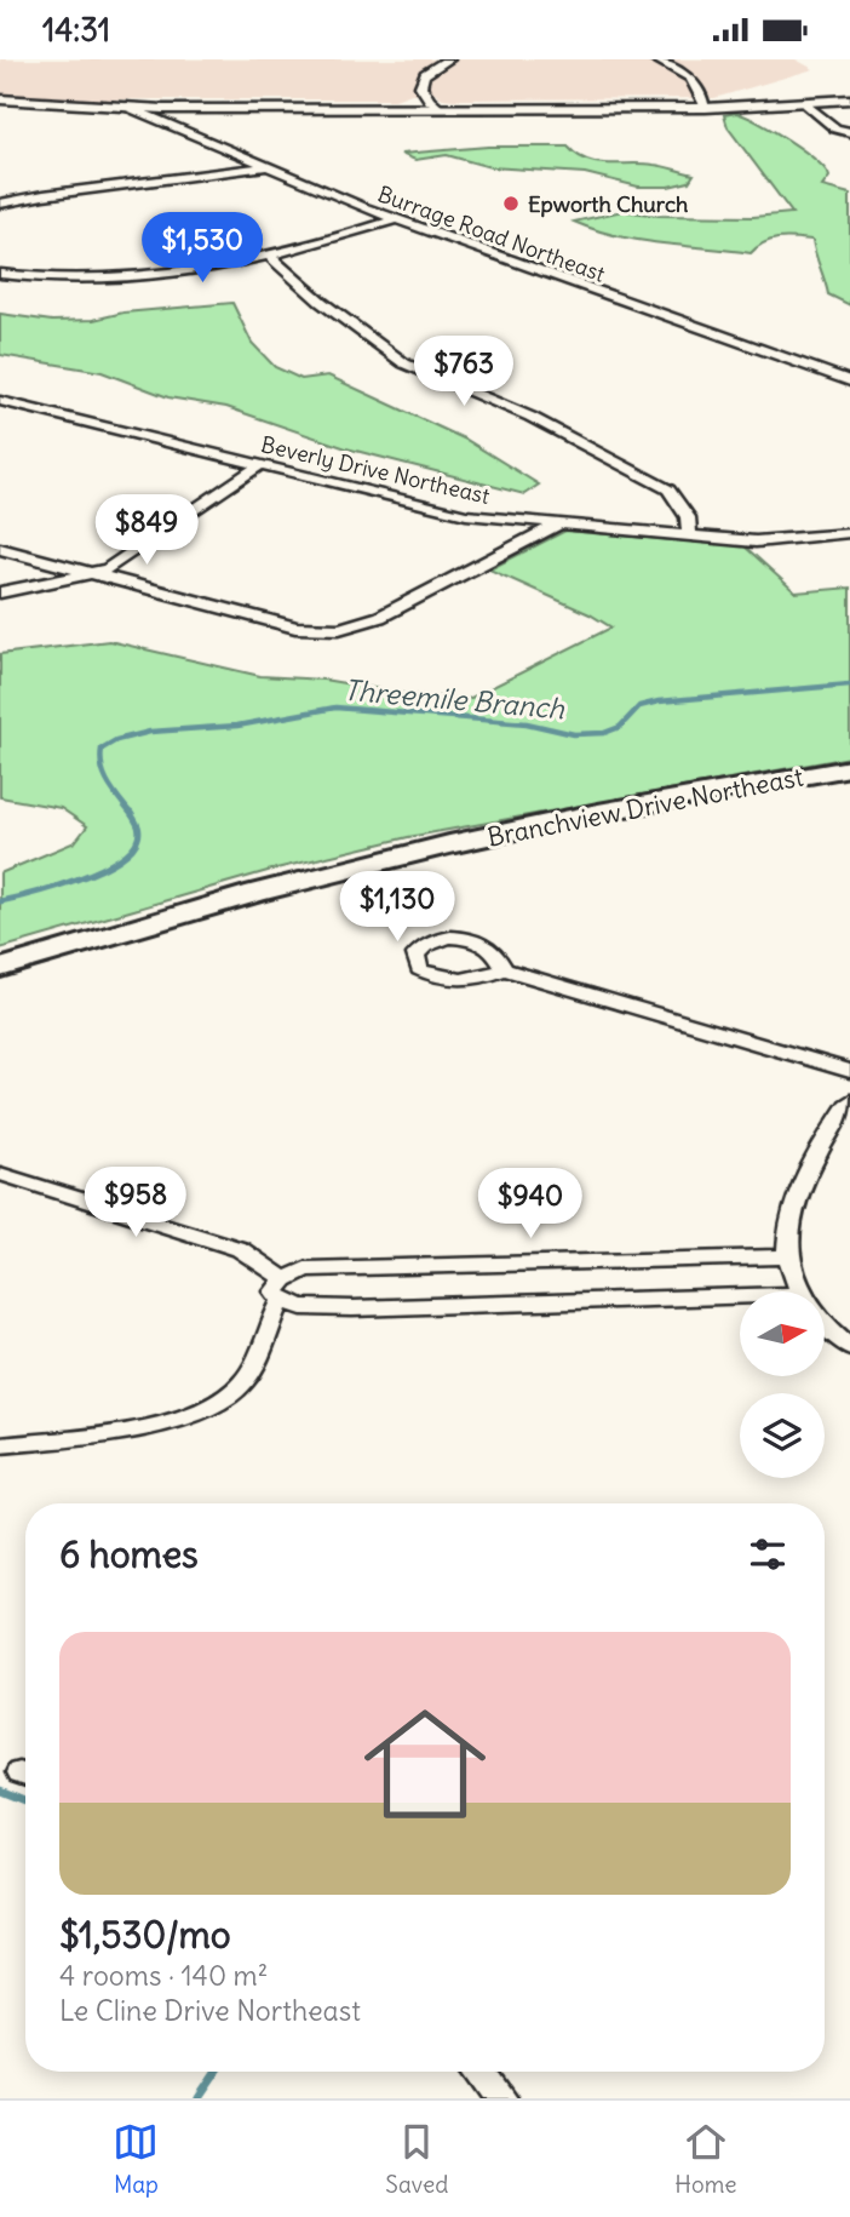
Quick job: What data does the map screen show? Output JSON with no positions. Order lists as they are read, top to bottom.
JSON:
{
  "streets": {
    "main road": ["Branchview Drive Northeast"],
    "street": ["Burrage Road Northeast", "Beverly Drive Northeast"]
  },
  "water": ["Threemile Branch"],
  "places": ["Epworth Church"],
  "north": "right",
  "page": {
    "status": "14:31",
    "price": [
      "$1,530",
      "$763",
      "$849",
      "$1,130",
      "$958",
      "$940"
    ],
    "heading": "6 homes",
    "list": [
      {
        "name": "$1,530/mo",
        "note": "4 rooms · 140 m² · Le Cline Drive Northeast"
      }
    ],
    "tabs": ["Map", "Saved", "Home"]
  }
}
